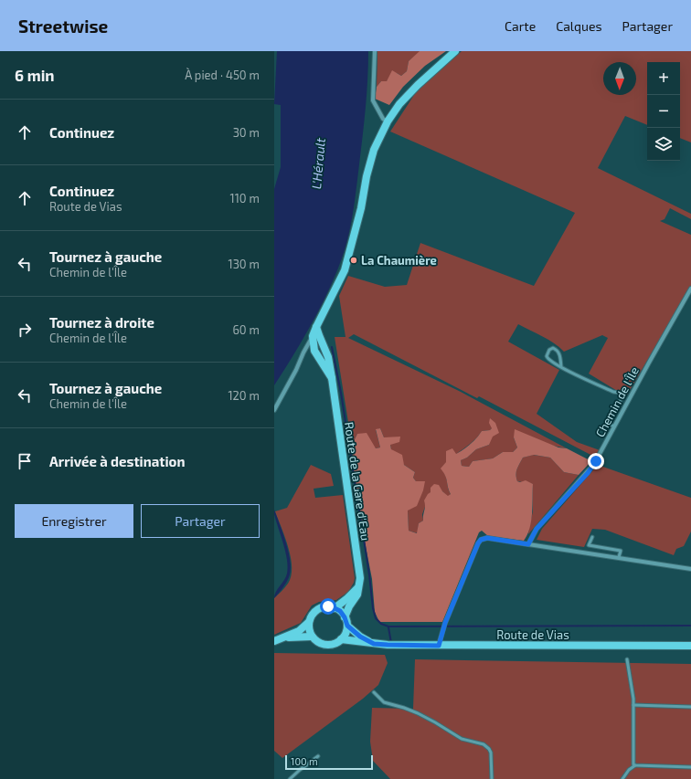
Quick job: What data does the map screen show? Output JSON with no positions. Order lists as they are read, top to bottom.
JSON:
{
  "streets": {
    "main road": ["Route de la Gare d'Eau", "Route de Vias"],
    "street": ["Chemin de l'Île"]
  },
  "crossings": [
    ["Route de la Gare d'Eau", "Route de Vias"]
  ],
  "water": ["L'Hérault"],
  "places": ["La Chaumière"],
  "scale_bar": "100 m",
  "north": "bottom",
  "page": {
    "header": "Streetwise",
    "nav": ["Carte", "Calques", "Partager"],
    "heading": ["6 min", "À pied · 450 m"],
    "map_buttons": ["+", "−"],
    "list": [
      ["Continuez", "30 m"],
      ["Continuez", "Route de Vias", "110 m"],
      ["Tournez à gauche", "Chemin de l'Île", "130 m"],
      ["Tournez à droite", "Chemin de l'Île", "60 m"],
      ["Tournez à gauche", "Chemin de l'Île", "120 m"],
      "Arrivée à destination"
    ],
    "buttons": ["Enregistrer", "Partager"],
    "scale": "100 m"
  }
}
